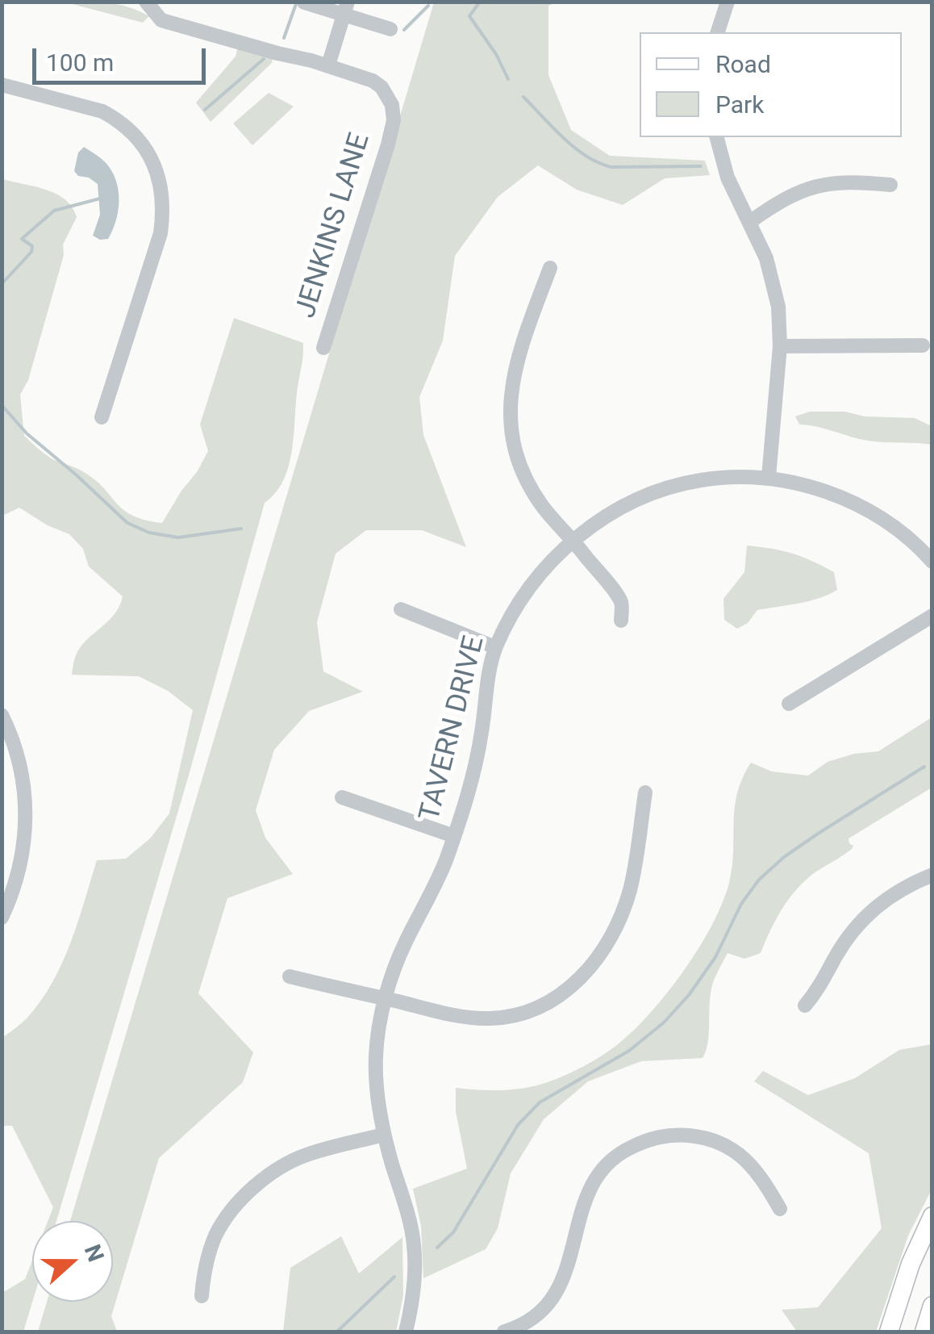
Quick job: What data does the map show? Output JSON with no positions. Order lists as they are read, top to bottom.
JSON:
{
  "streets": {
    "street": ["JENKINS LANE", "TAVERN DRIVE"]
  },
  "legend": ["Road", "Park"],
  "scale_bar": "100 m",
  "north": "right"
}
